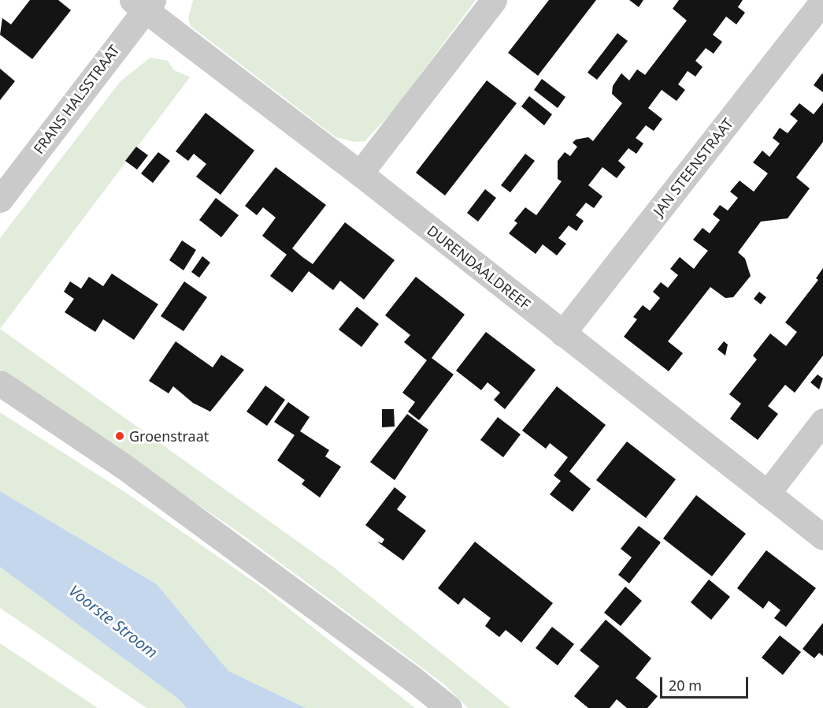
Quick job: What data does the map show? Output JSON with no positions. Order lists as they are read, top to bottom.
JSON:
{
  "streets": {
    "street": ["FRANS HALSSTRAAT", "JAN STEENSTRAAT", "DURENDAALDREEF"]
  },
  "crossings": [
    ["FRANS HALSSTRAAT", "DURENDAALDREEF"],
    ["JAN STEENSTRAAT", "DURENDAALDREEF"]
  ],
  "water": ["Voorste Stroom"],
  "places": ["Groenstraat"],
  "scale_bar": "20 m"
}
